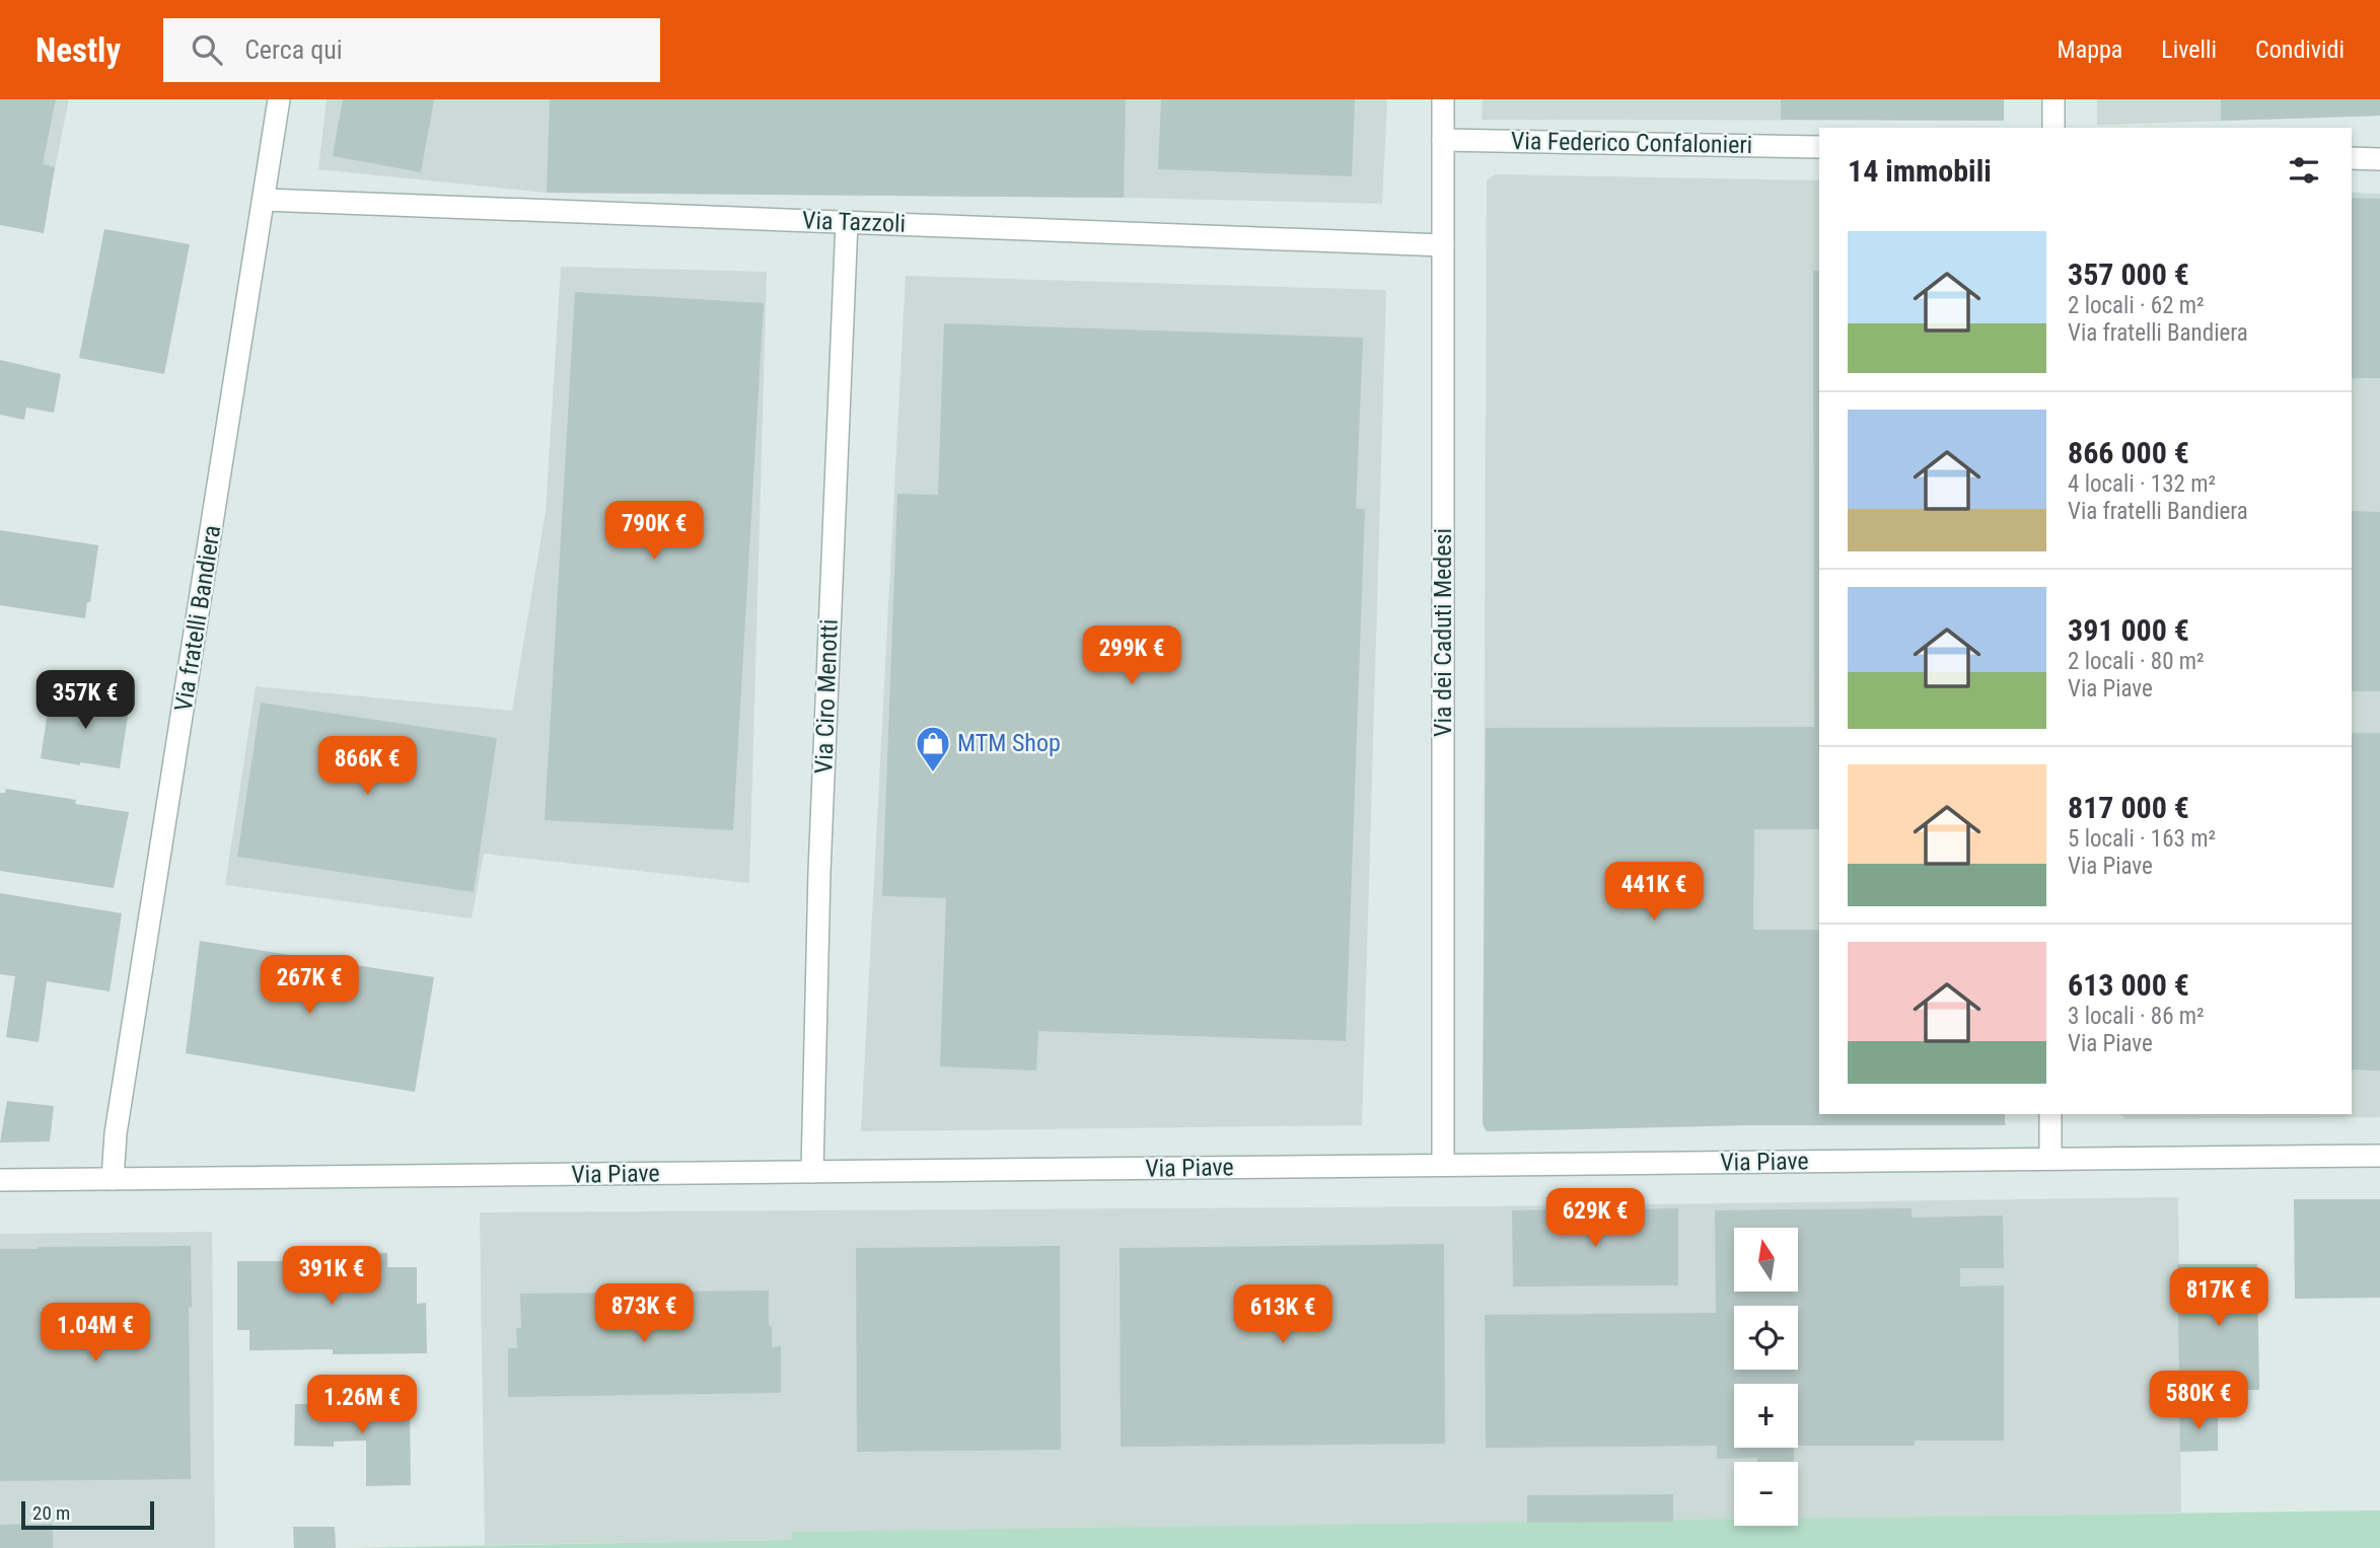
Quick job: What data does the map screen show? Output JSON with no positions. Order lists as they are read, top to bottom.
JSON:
{
  "streets": {
    "street": [
      "Via Federico Confalonieri",
      "Via Tazzoli",
      "Via fratelli Bandiera",
      "Via dei Caduti Medesi",
      "Via Ciro Menotti",
      "Via Piave"
    ]
  },
  "crossings": [
    ["Via Federico Confalonieri", "Via dei Caduti Medesi"],
    ["Via Tazzoli", "Via fratelli Bandiera"],
    ["Via Tazzoli", "Via dei Caduti Medesi"],
    ["Via Tazzoli", "Via Ciro Menotti"],
    ["Via fratelli Bandiera", "Via Piave"],
    ["Via dei Caduti Medesi", "Via Piave"],
    ["Via Ciro Menotti", "Via Piave"]
  ],
  "places": {
    "shop": ["MTM Shop"]
  },
  "scale_bar": "20 m",
  "north": "top",
  "page": {
    "header": "Nestly",
    "search": "Cerca qui",
    "nav": ["Mappa", "Livelli", "Condividi"],
    "heading": "14 immobili",
    "list": [
      {
        "name": "357 000 €",
        "note": "2 locali · 62 m² · Via fratelli Bandiera"
      },
      {
        "name": "866 000 €",
        "note": "4 locali · 132 m² · Via fratelli Bandiera"
      },
      {
        "name": "391 000 €",
        "note": "2 locali · 80 m² · Via Piave"
      },
      {
        "name": "817 000 €",
        "note": "5 locali · 163 m² · Via Piave"
      },
      {
        "name": "613 000 €",
        "note": "3 locali · 86 m² · Via Piave"
      }
    ],
    "price": [
      "790K €",
      "299K €",
      "357K €",
      "866K €",
      "441K €",
      "267K €",
      "629K €",
      "391K €",
      "817K €",
      "873K €",
      "613K €",
      "1.04M €",
      "580K €",
      "1.26M €"
    ],
    "map_buttons": ["+", "−"],
    "scale": "20 m"
  }
}
